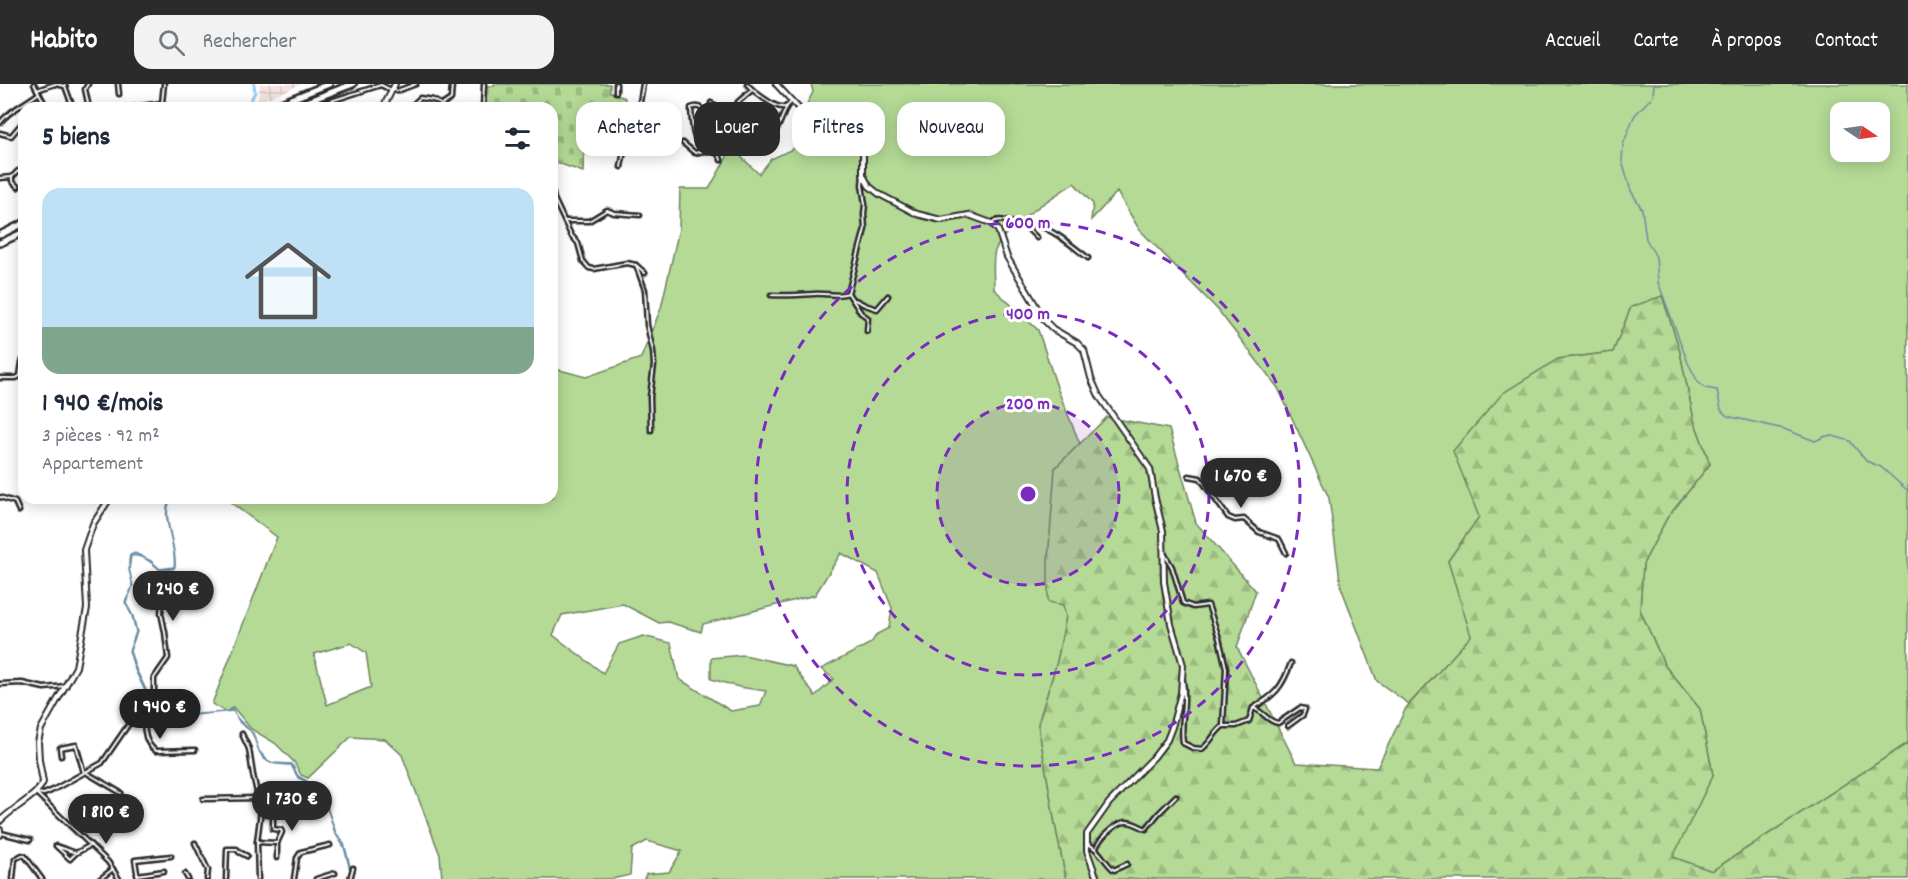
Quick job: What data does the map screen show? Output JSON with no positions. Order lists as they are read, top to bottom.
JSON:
{
  "north": "right",
  "page": {
    "header": "Habito",
    "search": "Rechercher",
    "nav": [
      "Accueil",
      "Carte",
      "À propos",
      "Contact"
    ],
    "chip": [
      "Acheter",
      "Louer",
      "Filtres",
      "Nouveau"
    ],
    "heading": "5 biens",
    "list": [
      {
        "name": "1 940 €/mois",
        "note": "3 pièces · 92 m² · Appartement"
      }
    ],
    "price": [
      "1 670 €",
      "1 240 €",
      "1 940 €",
      "1 730 €",
      "1 810 €"
    ]
  },
  "rings": ["600 m", "400 m", "200 m"]
}
